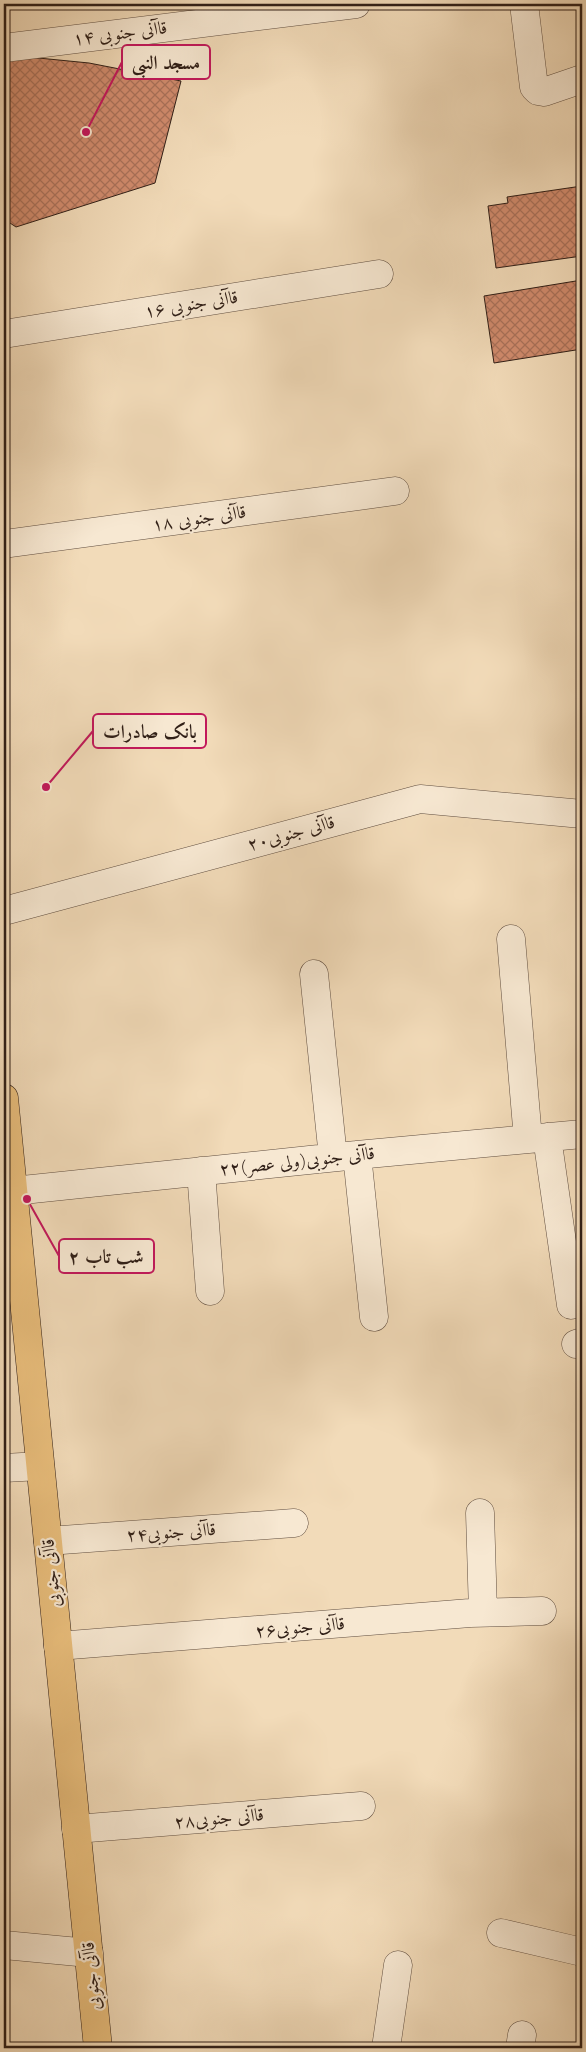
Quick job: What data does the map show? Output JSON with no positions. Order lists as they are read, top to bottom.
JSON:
{
  "streets": {
    "main road": ["قاآنی جنوبی"],
    "street": [
      "قاآنی جنوبی ۱۴",
      "قاآنی جنوبی ۱۶",
      "قاآنی جنوبی ۱۸",
      "۲۰قاآنی جنوبی",
      "۲۲قاآنی جنوبی(ولی عصر)",
      "۲۴قاآنی جنوبی",
      "۲۶قاآنی جنوبی",
      "۲۸قاآنی جنوبی"
    ]
  },
  "crossings": [
    ["۲۲قاآنی جنوبی(ولی عصر)", "قاآنی جنوبی"],
    ["۲۴قاآنی جنوبی", "قاآنی جنوبی"],
    ["قاآنی جنوبی", "۲۶قاآنی جنوبی"],
    ["قاآنی جنوبی", "۲۸قاآنی جنوبی"]
  ],
  "places": ["مسجد النبی", "بانک صادرات", "شب تاب ۲"]
}
